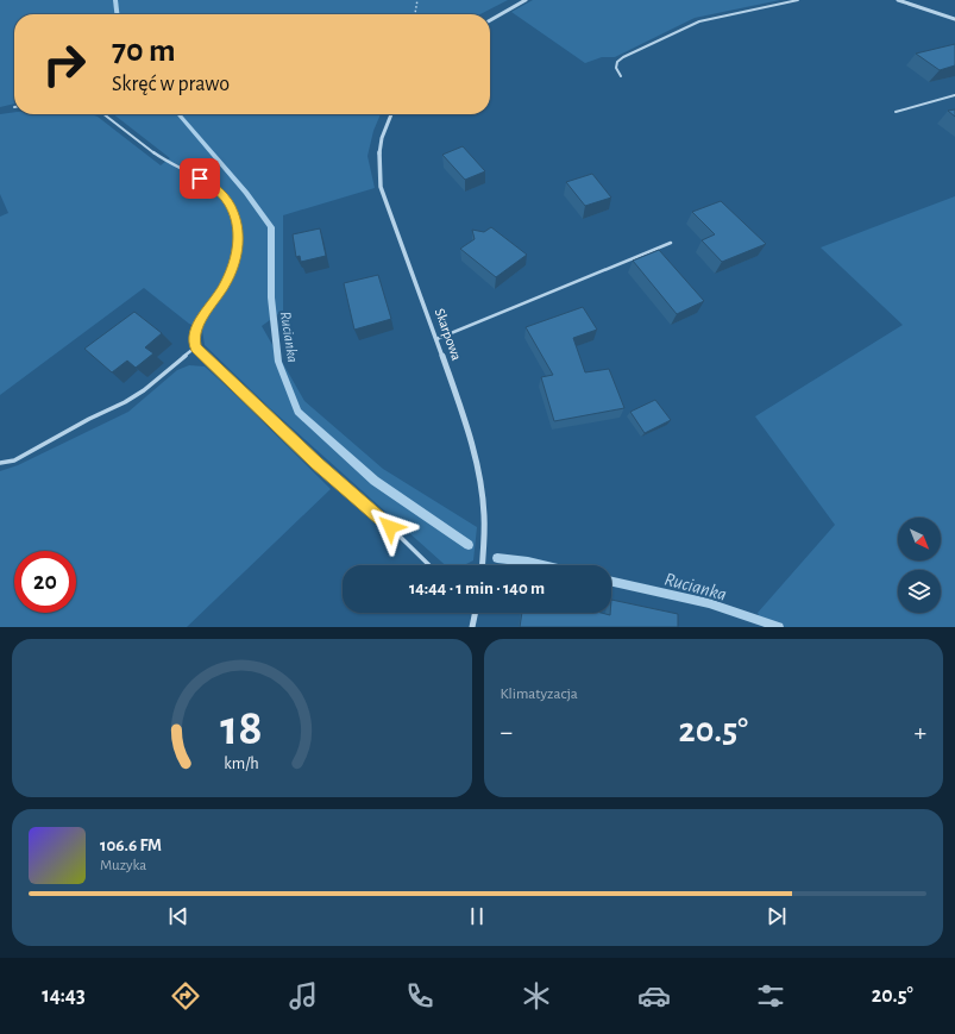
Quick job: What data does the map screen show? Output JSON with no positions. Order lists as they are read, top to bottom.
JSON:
{
  "streets": {
    "street": ["Skarpowa"]
  },
  "water": ["Rucianka"],
  "north": "bottom right",
  "page": {
    "turn": ["70 m", "Skręć w prawo"],
    "limit": "20",
    "trip": "14:44 · 1 min · 140 m",
    "tile": "Klimatyzacja",
    "heat": ["−", "20.5°", "+"],
    "song": ["106.6 FM", "Muzyka"],
    "tabs": ["14:43", "20.5°"],
    "gauge": ["18", "km/h"]
  }
}
